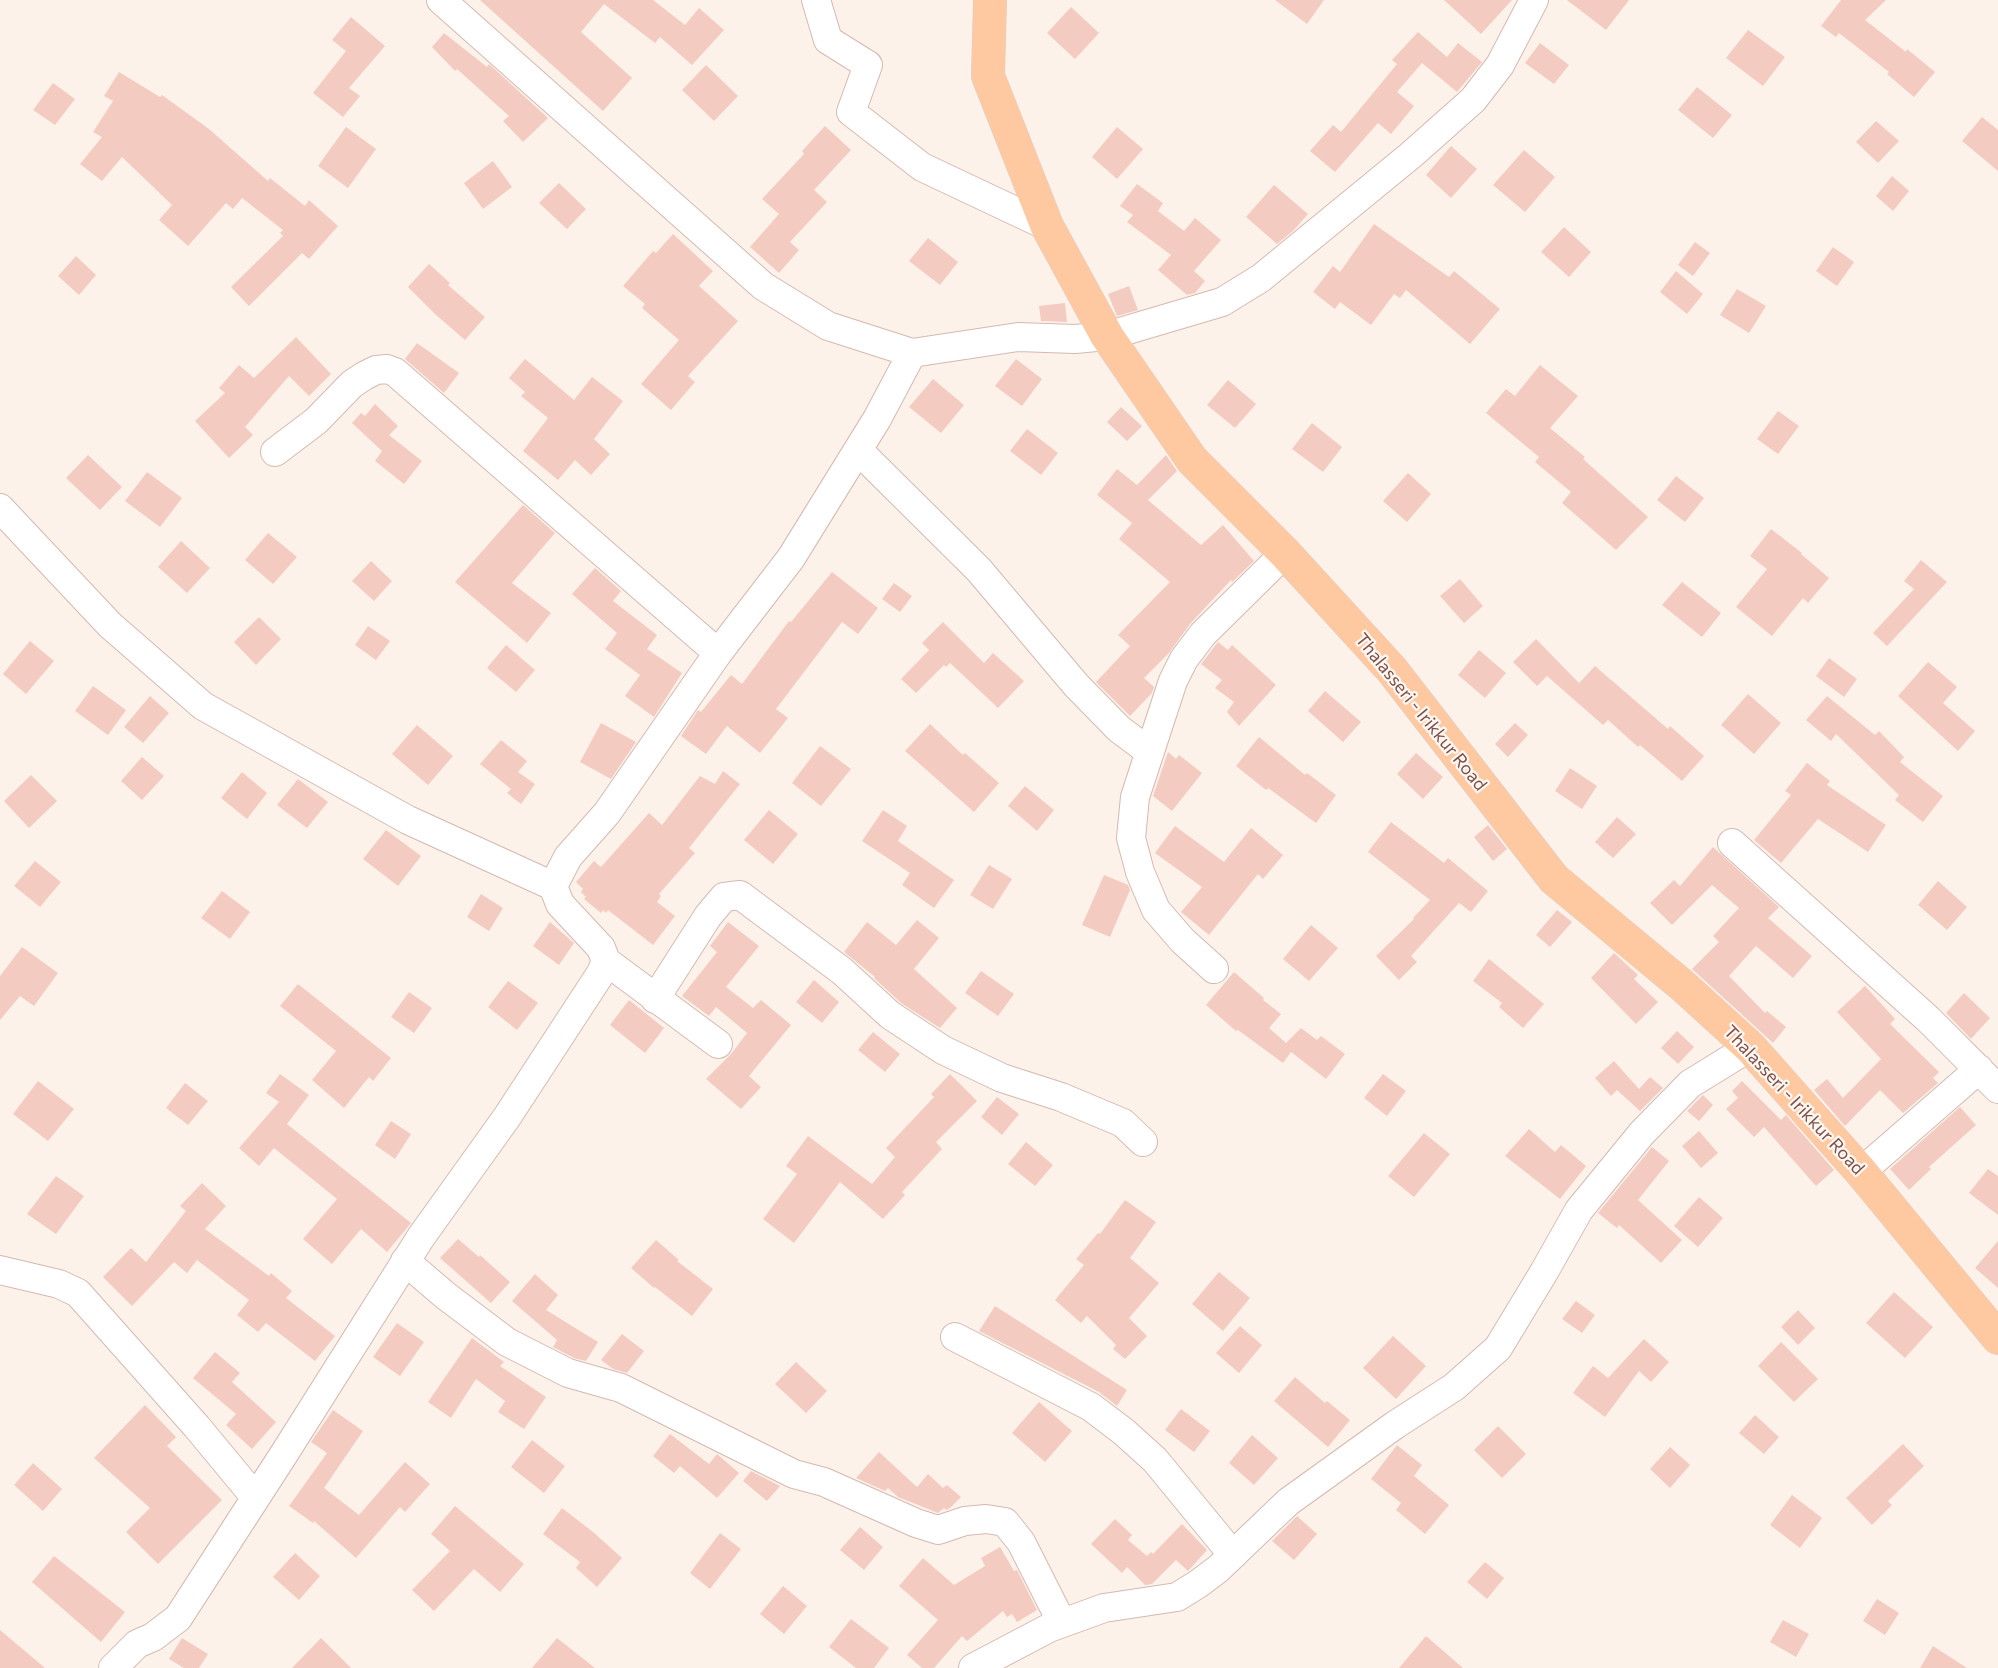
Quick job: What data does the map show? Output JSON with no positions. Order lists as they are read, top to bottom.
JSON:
{
  "streets": {
    "main road": ["Thalasseri - Irikkur Road"]
  }
}
